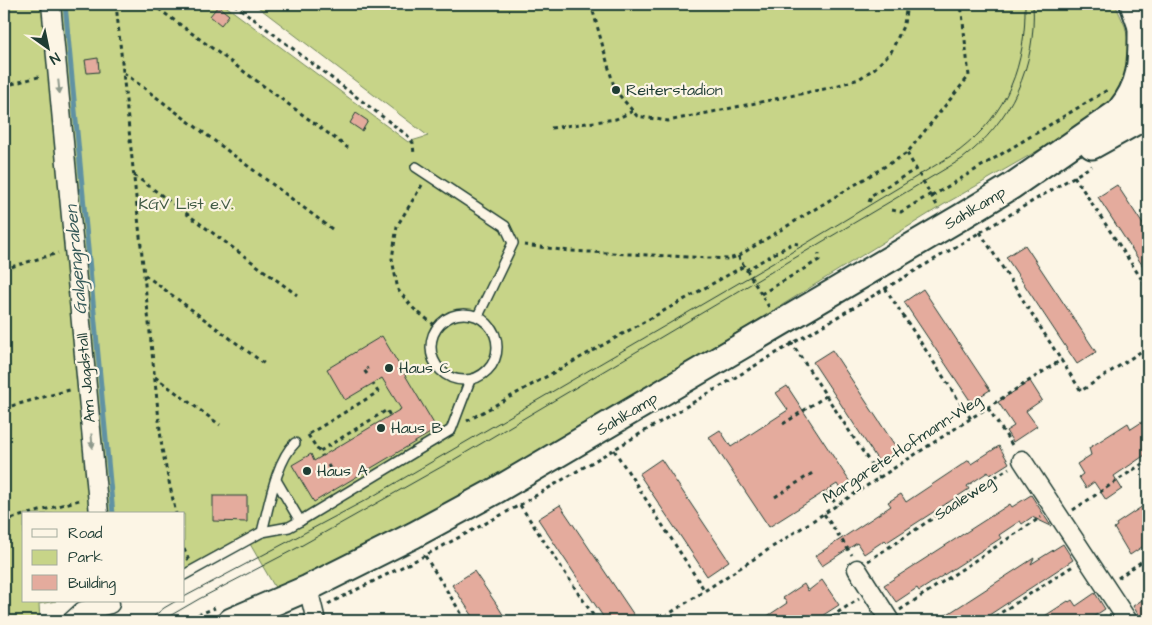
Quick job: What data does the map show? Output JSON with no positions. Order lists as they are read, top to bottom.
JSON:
{
  "streets": {
    "street": ["Sahlkamp", "Am Jagdstall"],
    "path": ["Margarete-Hofmann-Weg", "Saaleweg"]
  },
  "one_way": ["Am Jagdstall"],
  "water": ["Galgengraben"],
  "parks": ["KGV List e.V."],
  "places": [
    "Reiterstadion",
    "Haus C",
    "Haus B",
    "Haus A"
  ],
  "legend": ["Road", "Park", "Building"],
  "north": "bottom right"
}
